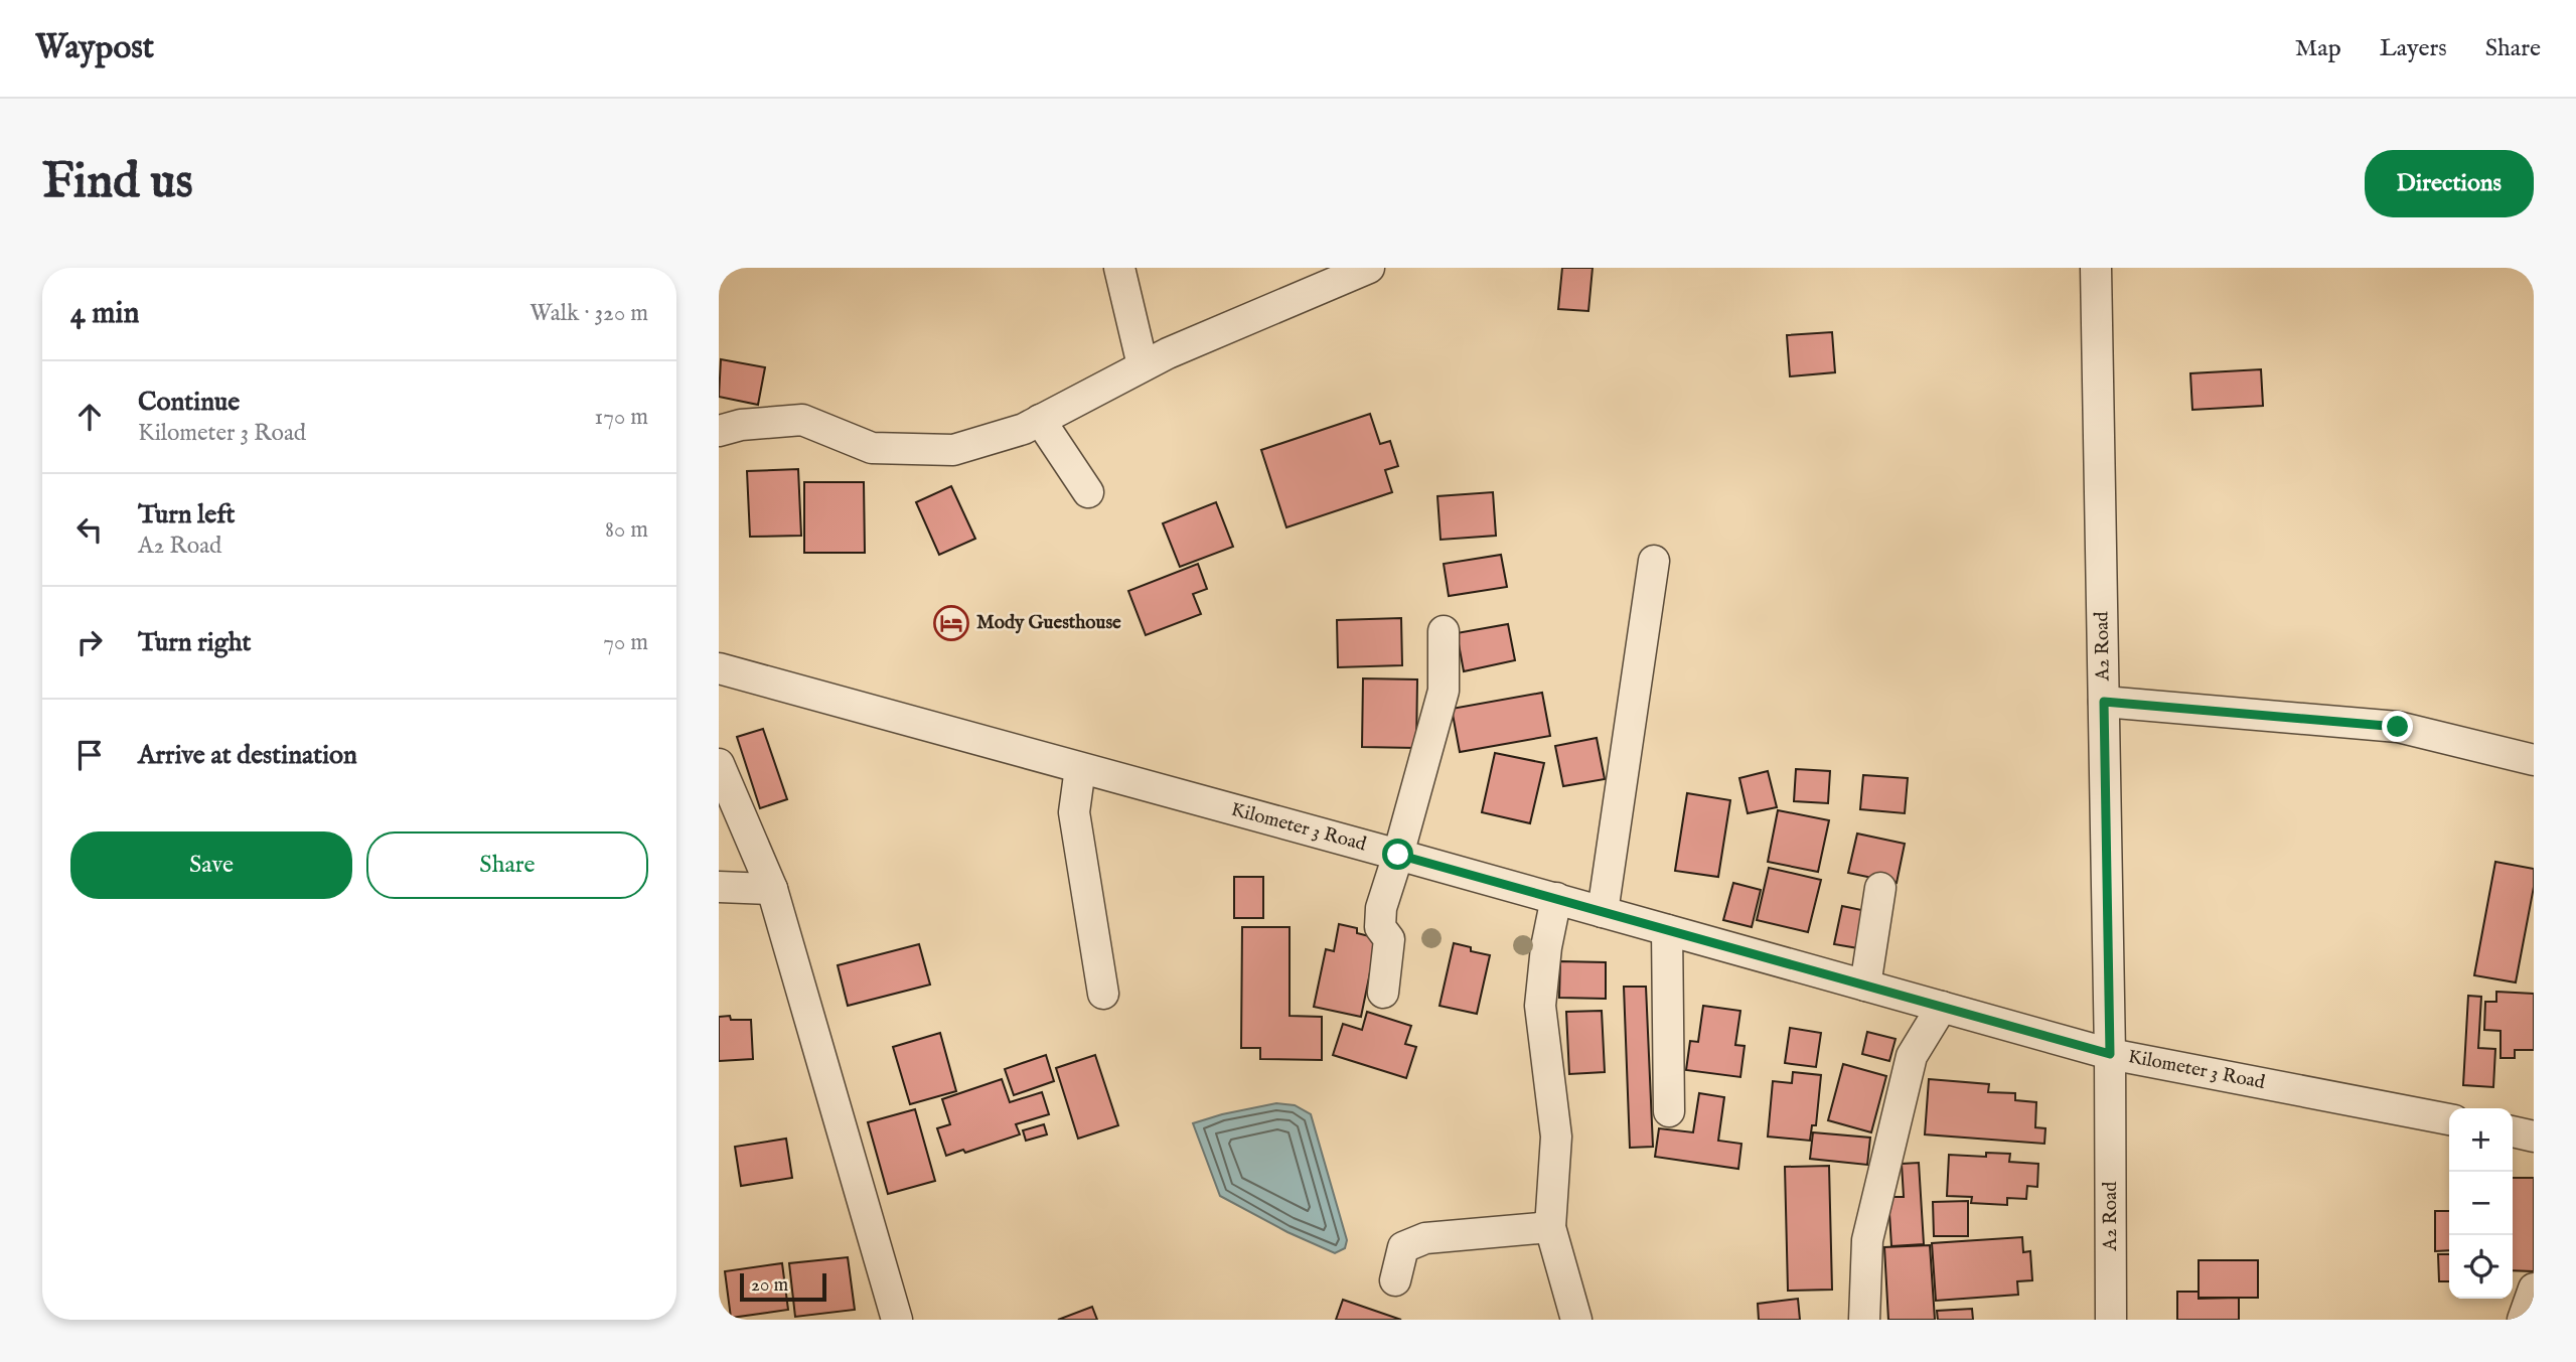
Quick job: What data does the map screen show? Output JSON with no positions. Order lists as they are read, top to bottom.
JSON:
{
  "streets": {
    "street": ["A2 Road", "Kilometer 3 Road"]
  },
  "crossings": [
    ["A2 Road", "Kilometer 3 Road"]
  ],
  "places": {
    "hotel": ["Mody Guesthouse"]
  },
  "scale_bar": "20 m",
  "page": {
    "header": "Waypost",
    "nav": ["Map", "Layers", "Share"],
    "buttons": [
      "Directions",
      ["Save", "Share"]
    ],
    "title": "Find us",
    "heading": ["4 min", "Walk · 320 m"],
    "list": [
      ["Continue", "Kilometer 3 Road", "170 m"],
      ["Turn left", "A2 Road", "80 m"],
      ["Turn right", "70 m"],
      "Arrive at destination"
    ],
    "map_buttons": ["+", "−"],
    "scale": "20 m"
  }
}
